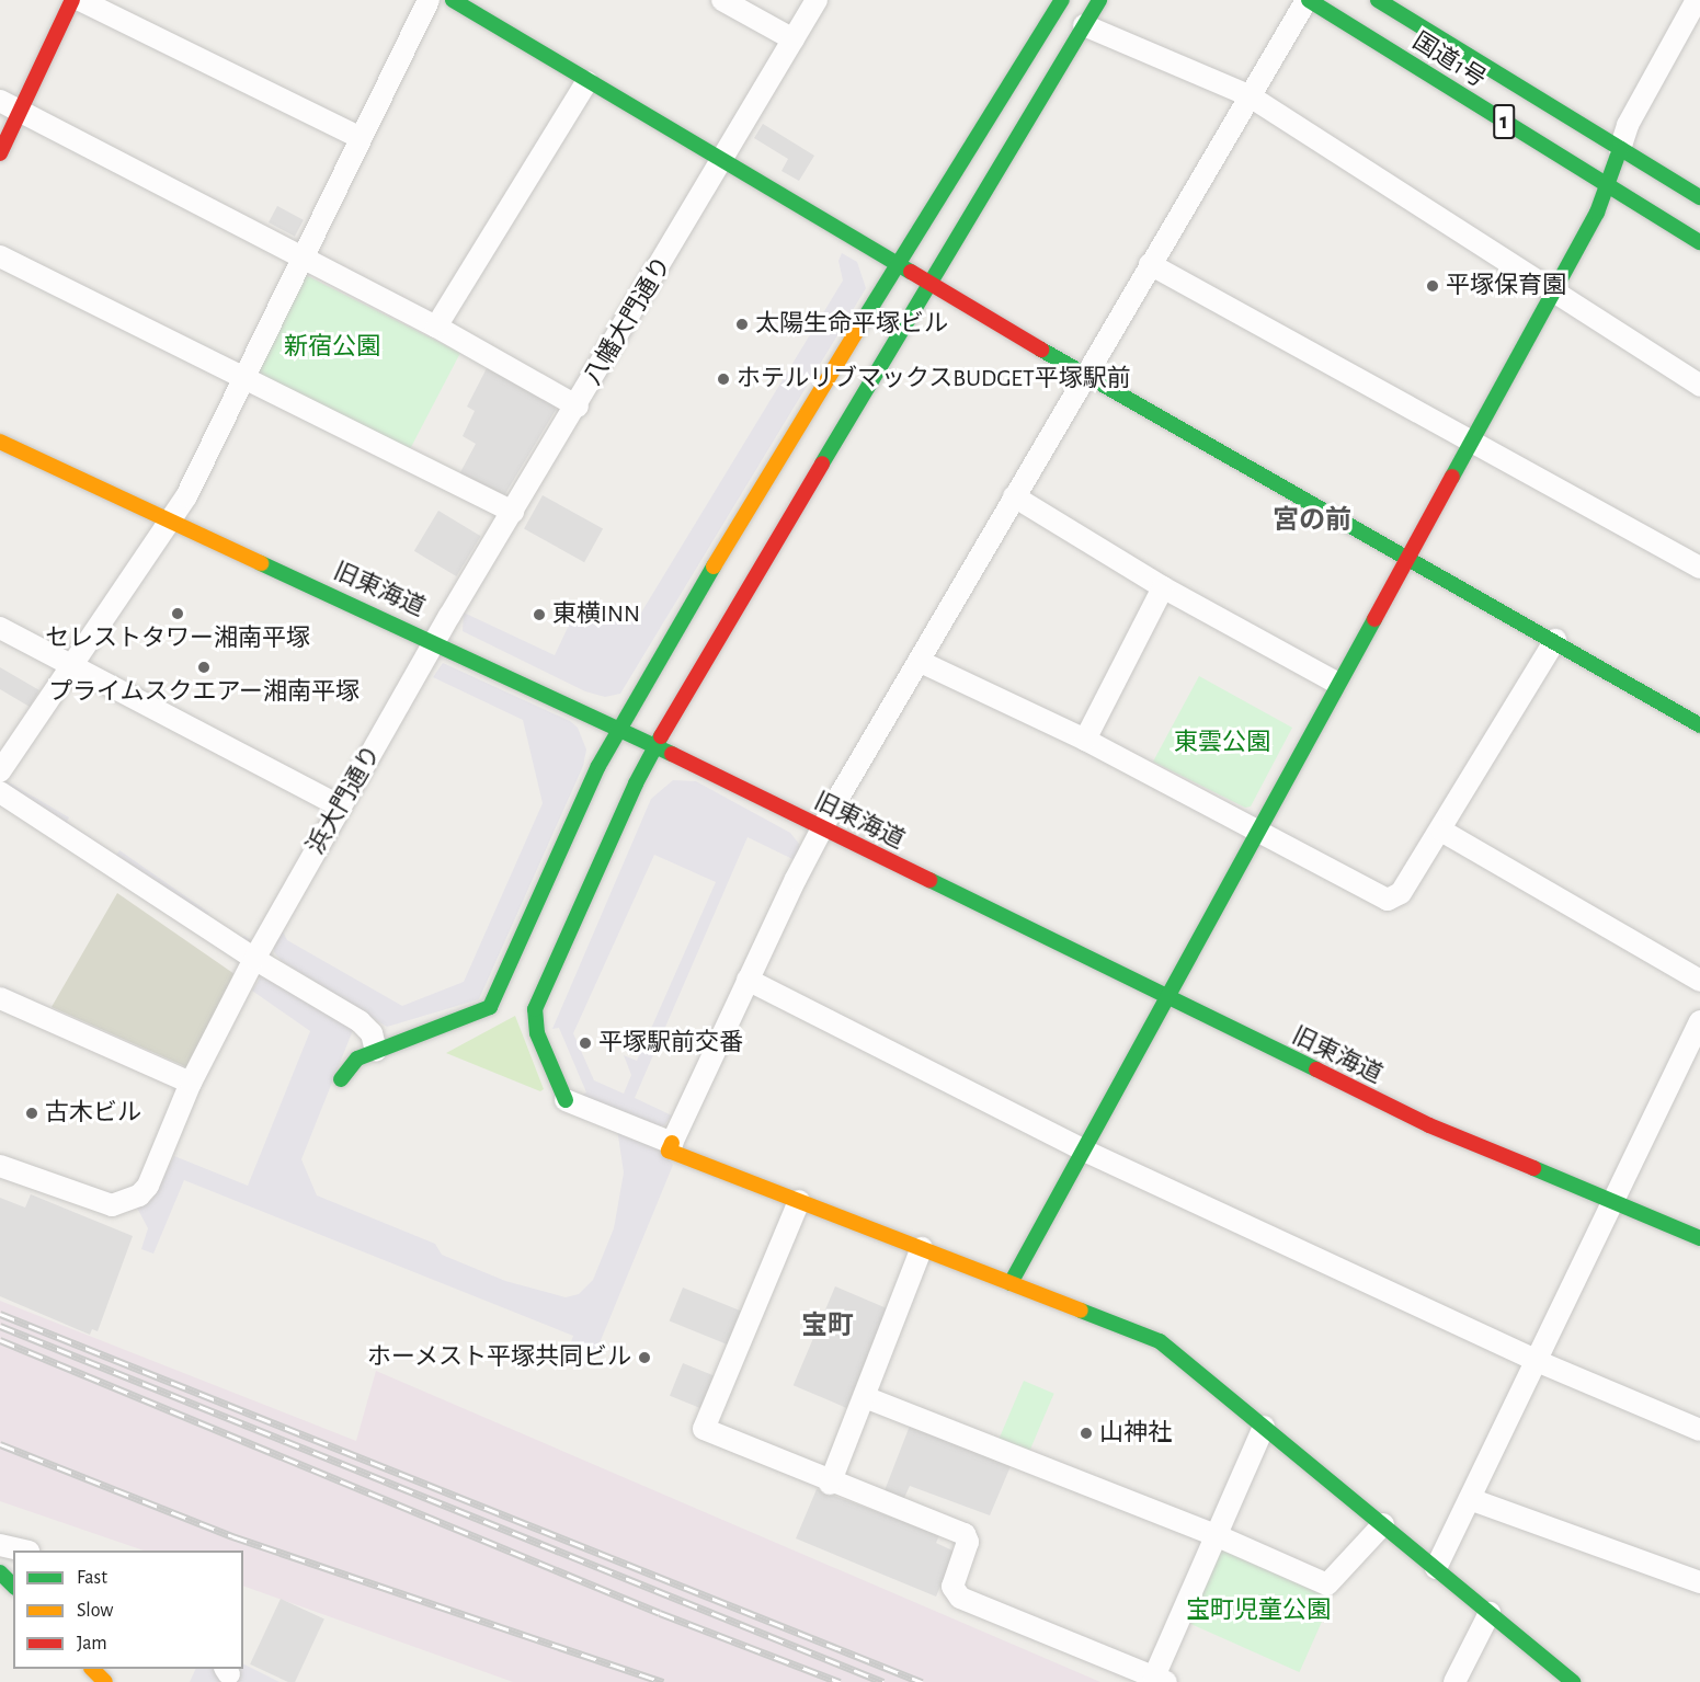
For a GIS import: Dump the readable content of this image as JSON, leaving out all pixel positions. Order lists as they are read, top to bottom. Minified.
{"streets":{"main road":["国道1号","1","旧東海道"],"street":["八幡大門通り","浜大門通り"]},"crossings":[["八幡大門通り","旧東海道"],["八幡大門通り","浜大門通り"],["旧東海道","浜大門通り"]],"districts":["宮の前","宝町"],"parks":["新宿公園","東雲公園","宝町児童公園"],"places":["平塚保育園","太陽生命平塚ビル","ホテルリブマックスBUDGET平塚駅前","セレストタワー湘南平塚","東横INN","プライムスクエアー湘南平塚","平塚駅前交番","古木ビル","ホーメスト平塚共同ビル","山神社"],"legend":["Fast","Slow","Jam"]}
